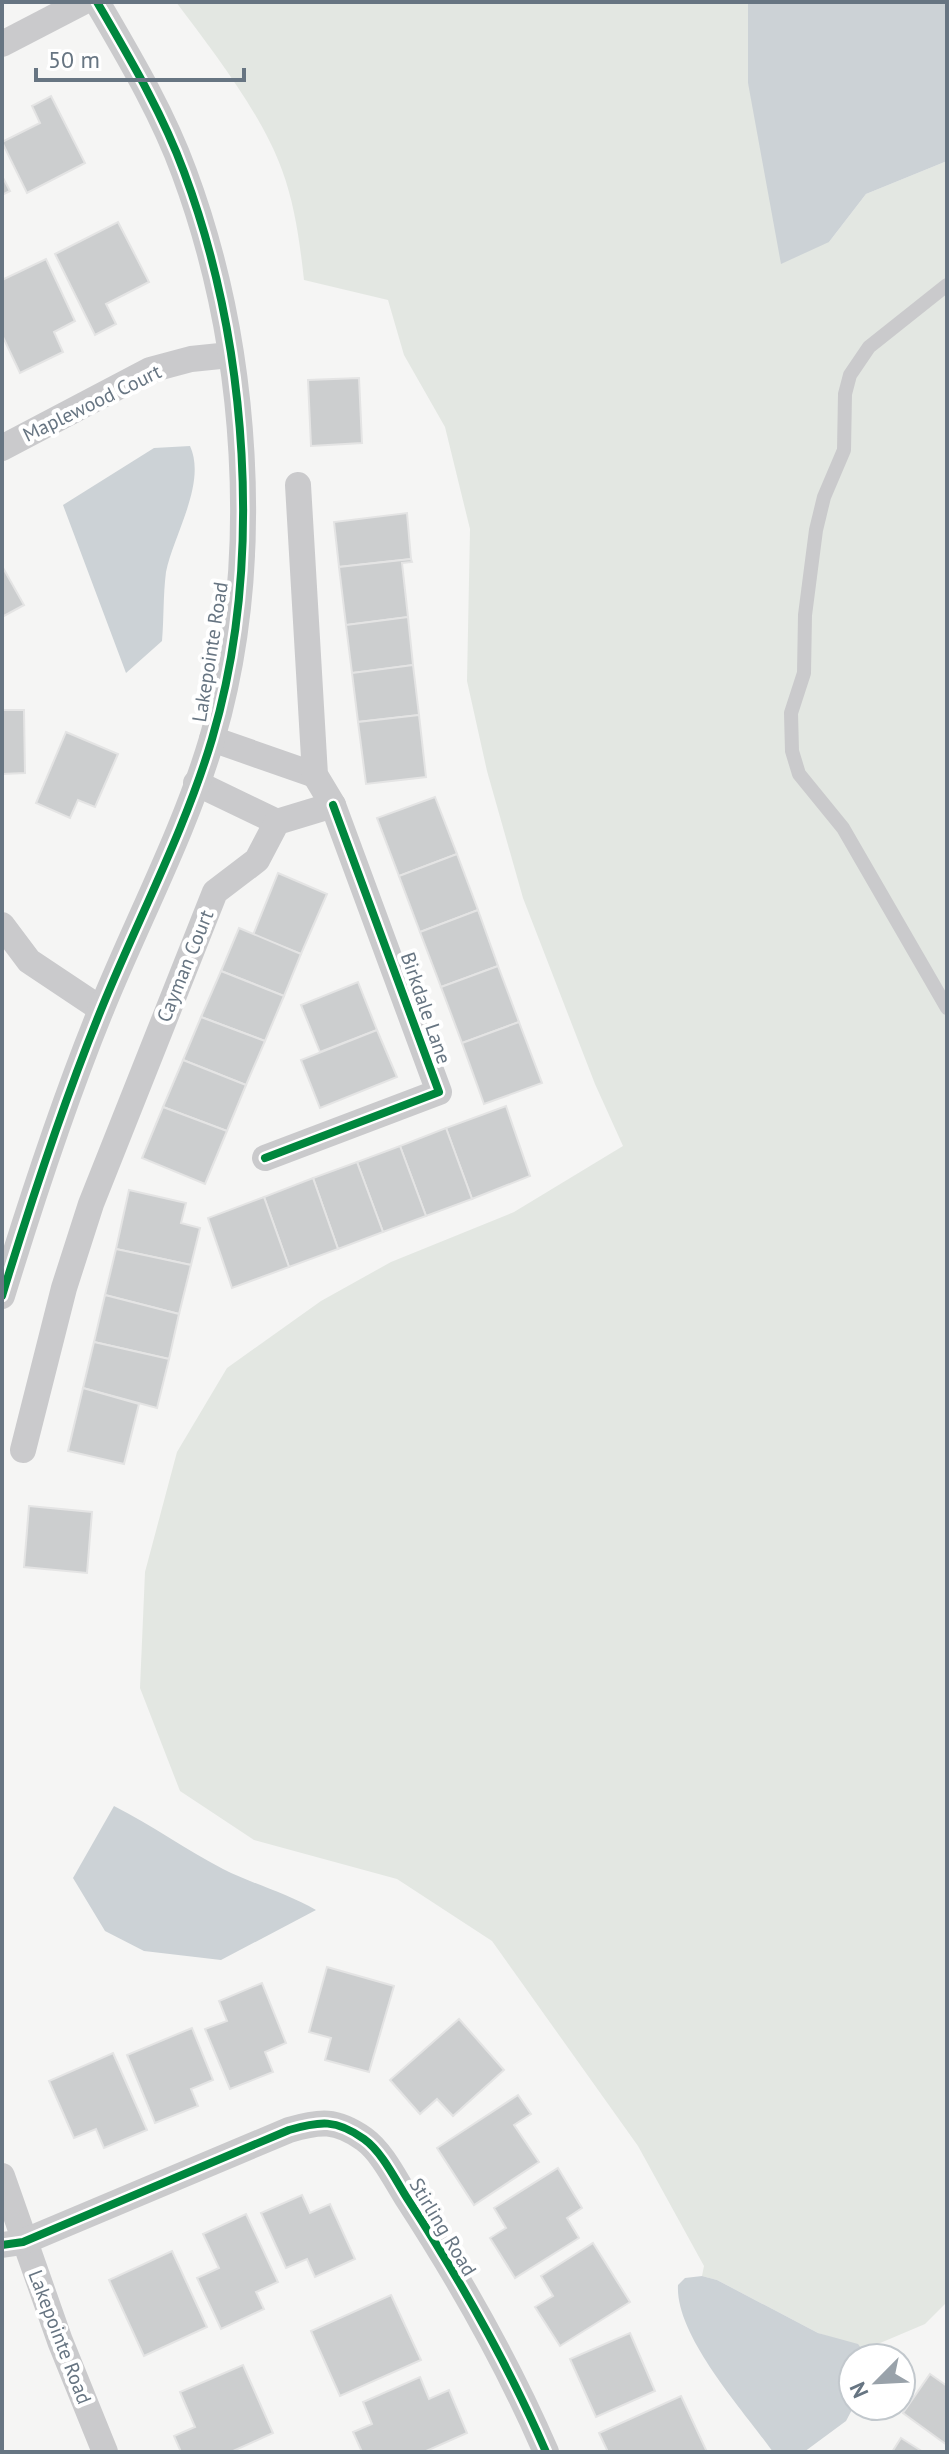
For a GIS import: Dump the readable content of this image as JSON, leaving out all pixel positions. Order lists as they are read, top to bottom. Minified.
{"streets":{"street":["Maplewood Court","Lakepointe Road","Cayman Court","Birkdale Lane","Stirling Road"]},"crossings":[["Maplewood Court","Lakepointe Road"],["Lakepointe Road","Stirling Road"]],"scale_bar":"50 m","north":"bottom left"}
